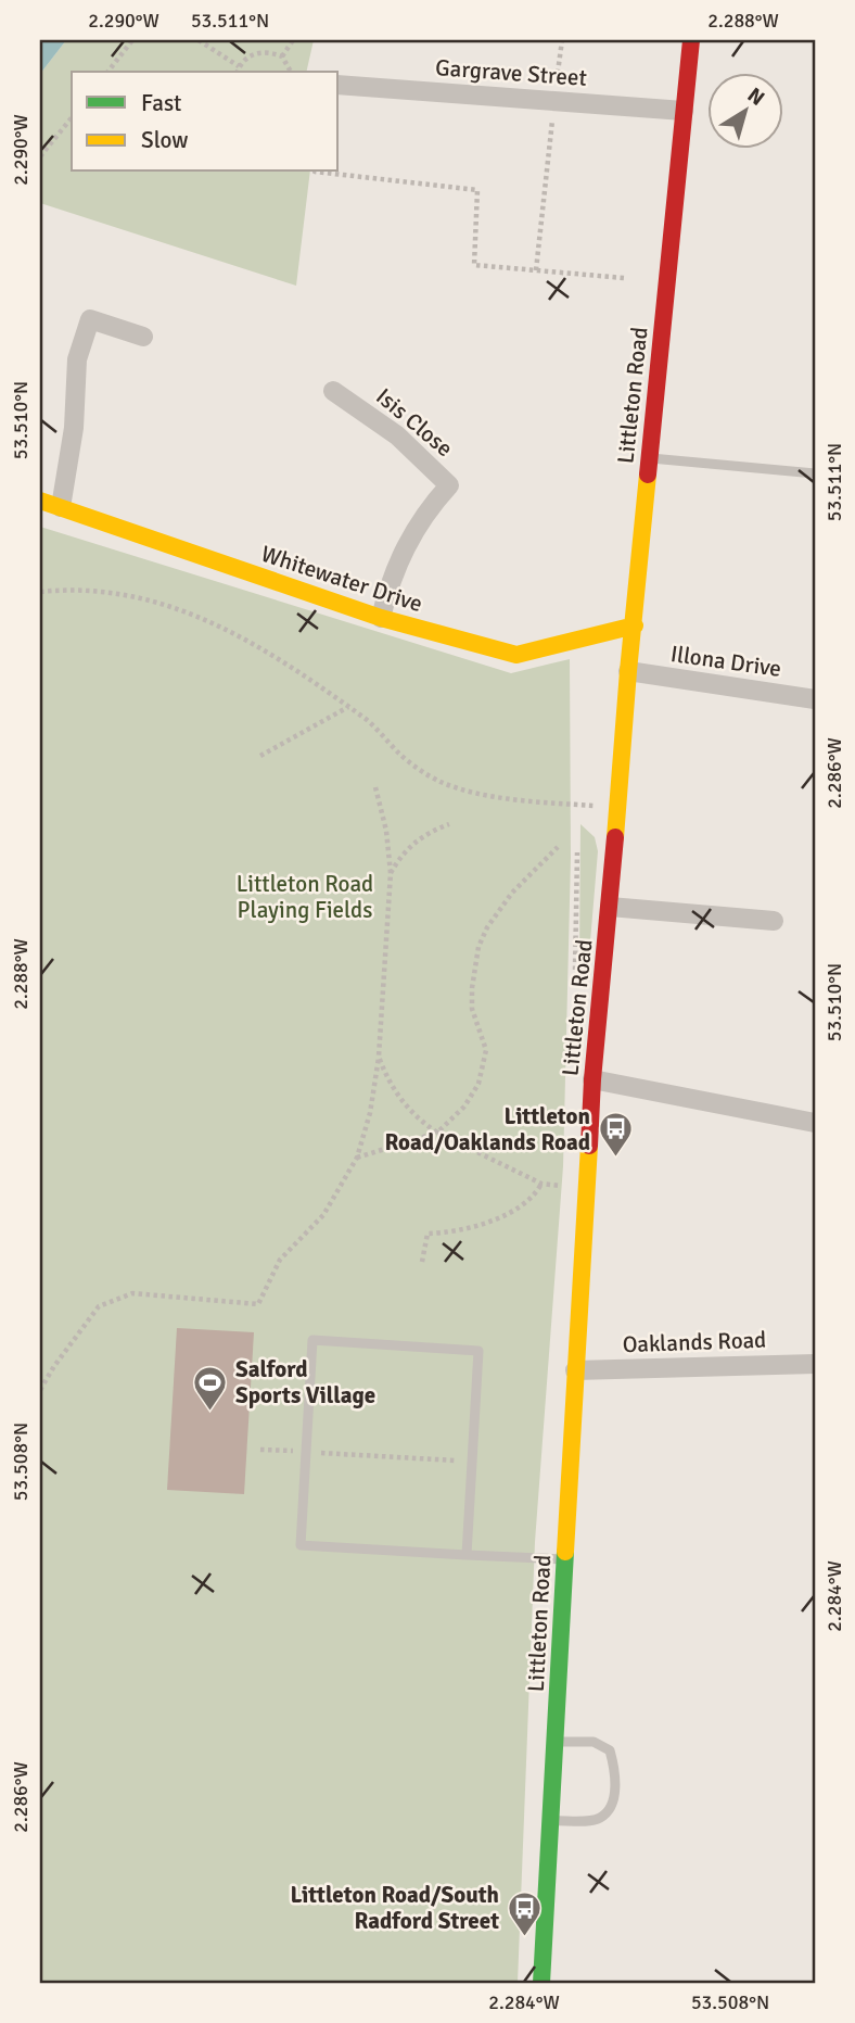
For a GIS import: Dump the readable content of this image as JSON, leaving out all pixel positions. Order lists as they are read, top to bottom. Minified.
{"streets":{"street":["Gargrave Street","Littleton Road","Isis Close","Whitewater Drive","Illona Drive","Oaklands Road"]},"crossings":[["Gargrave Street","Littleton Road"],["Littleton Road","Whitewater Drive"],["Littleton Road","Illona Drive"],["Littleton Road","Oaklands Road"],["Isis Close","Whitewater Drive"]],"parks":["Littleton Road Playing Fields"],"places":{"bus stop":["Littleton Road/Oaklands Road","Littleton Road/South Radford Street"],"sports":["Salford Sports Village"]},"legend":["Fast","Slow"],"north":"top right","coordinates":["2.290°W","53.511°N","2.288°W","53.510°N","2.286°W","53.508°N","2.284°W"]}
